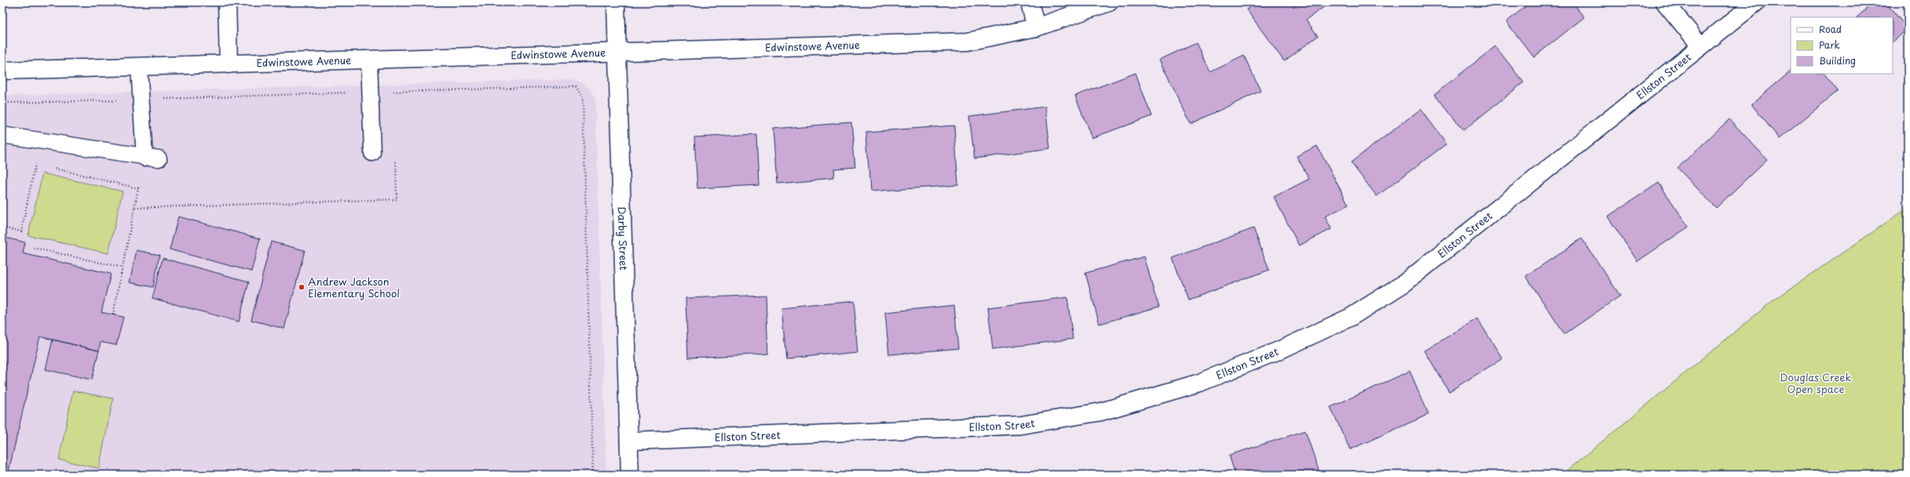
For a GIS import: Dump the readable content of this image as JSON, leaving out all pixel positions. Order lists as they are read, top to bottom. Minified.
{"streets":{"street":["Edwinstowe Avenue","Ellston Street","Darby Street"]},"crossings":[["Edwinstowe Avenue","Darby Street"],["Ellston Street","Darby Street"]],"parks":["Douglas Creek Open space"],"places":["Andrew Jackson Elementary School"],"legend":["Road","Park","Building"]}
